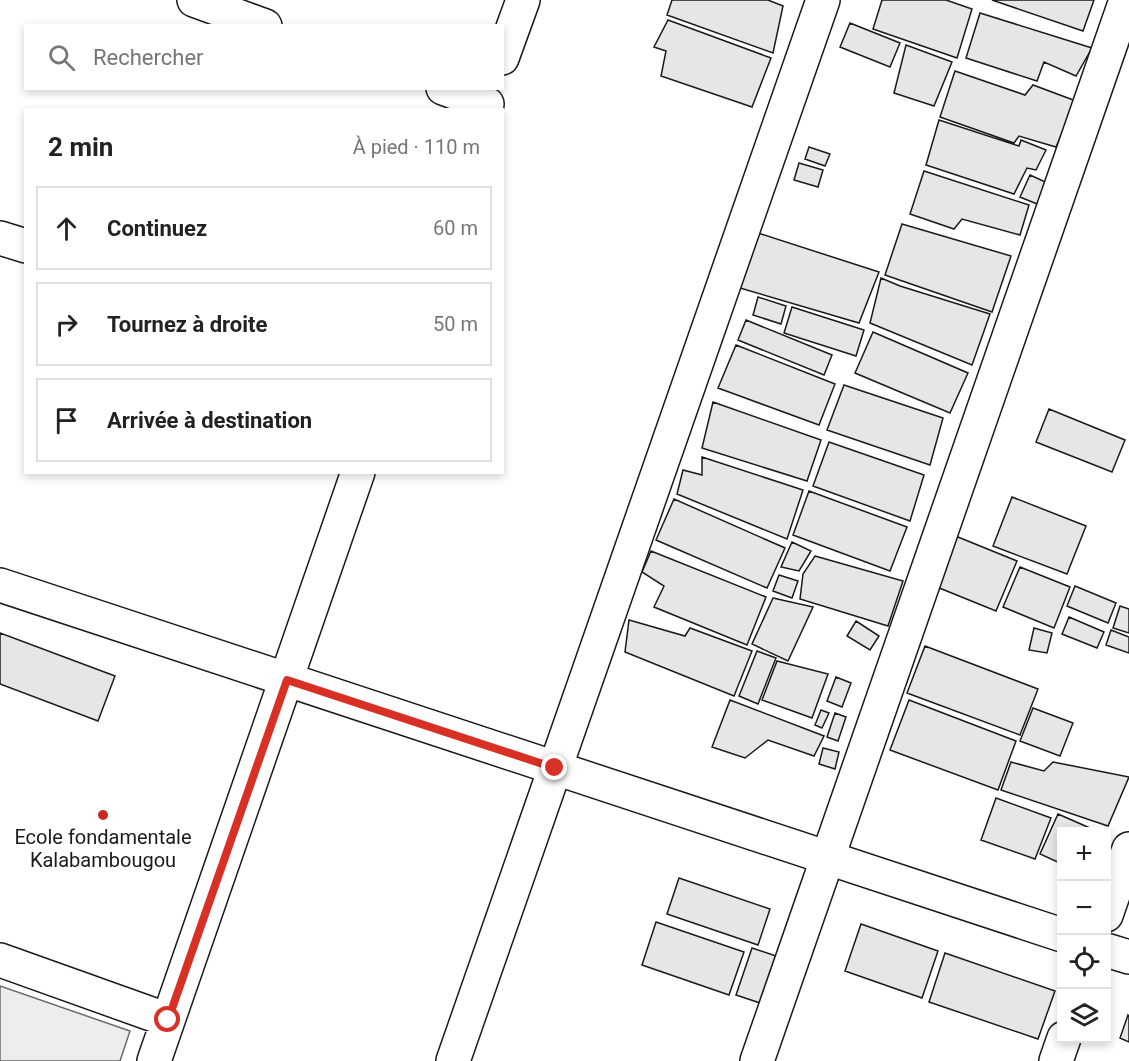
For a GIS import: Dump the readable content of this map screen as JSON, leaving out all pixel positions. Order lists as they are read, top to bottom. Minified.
{"places":["Ecole fondamentale Kalabambougou"],"page":{"search":"Rechercher","heading":["2 min","À pied · 110 m"],"list":[["Continuez","60 m"],["Tournez à droite","50 m"],"Arrivée à destination"],"map_buttons":["+","−"]}}
